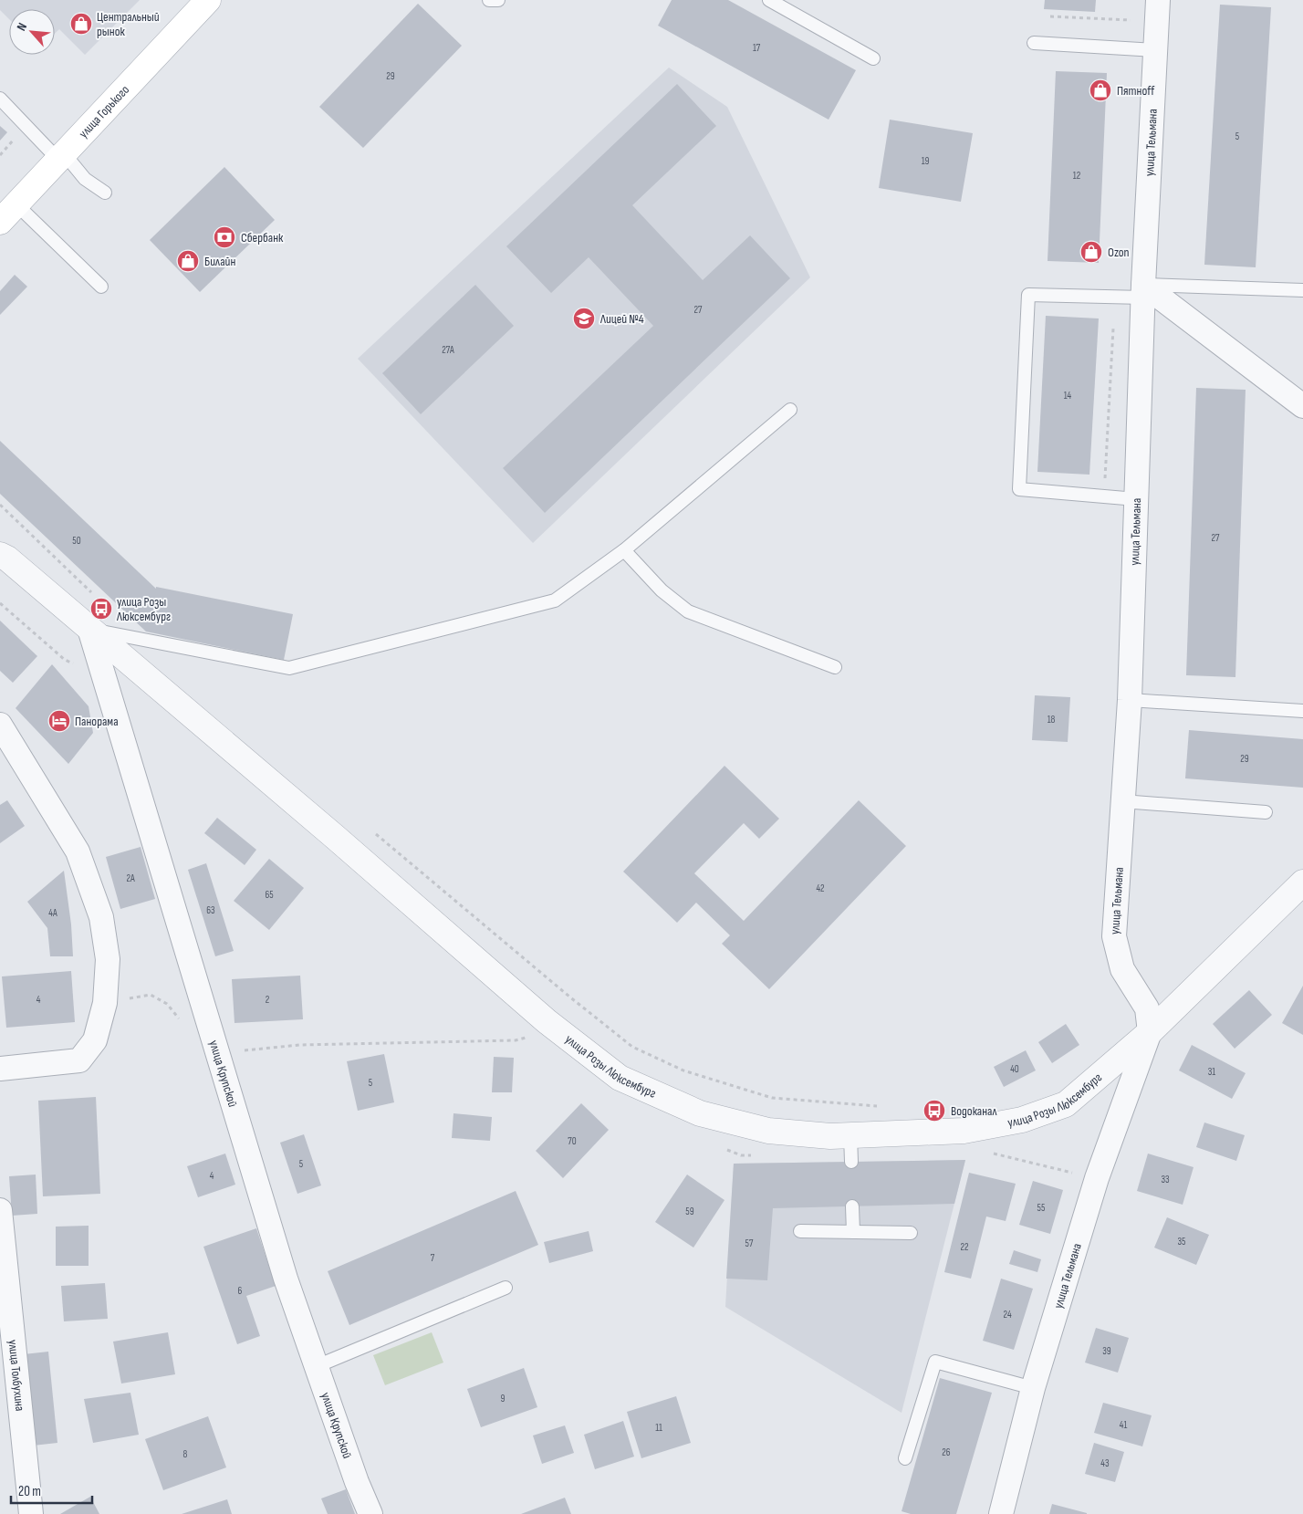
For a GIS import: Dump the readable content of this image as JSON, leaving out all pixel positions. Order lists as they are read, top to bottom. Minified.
{"streets":{"main road":["улица Горького"],"street":["улица Тельмана","улица Розы Люксембург","улица Крупской","улица Толбухина"]},"crossings":[["улица Тельмана","улица Розы Люксембург"],["улица Розы Люксембург","улица Крупской"]],"places":{"shop":["Центральный рынок","Пятнoff","Ozon","Билайн"],"bank":["Сбербанк"],"school or university":["Лицей №4"],"bus stop":["улица Розы Люксембург","Водоканал"],"hotel":["Панорама"]},"house_numbers":["17","29","5","19","12","27","27А","14","27","50","18","29","2А","42","65","63","4А","4","2","40","31","5","70","5","4","33","55","59","35","57","22","7","6","24","39","9","41","11","26","8","43"],"scale_bar":"20 m","north":"top left"}
